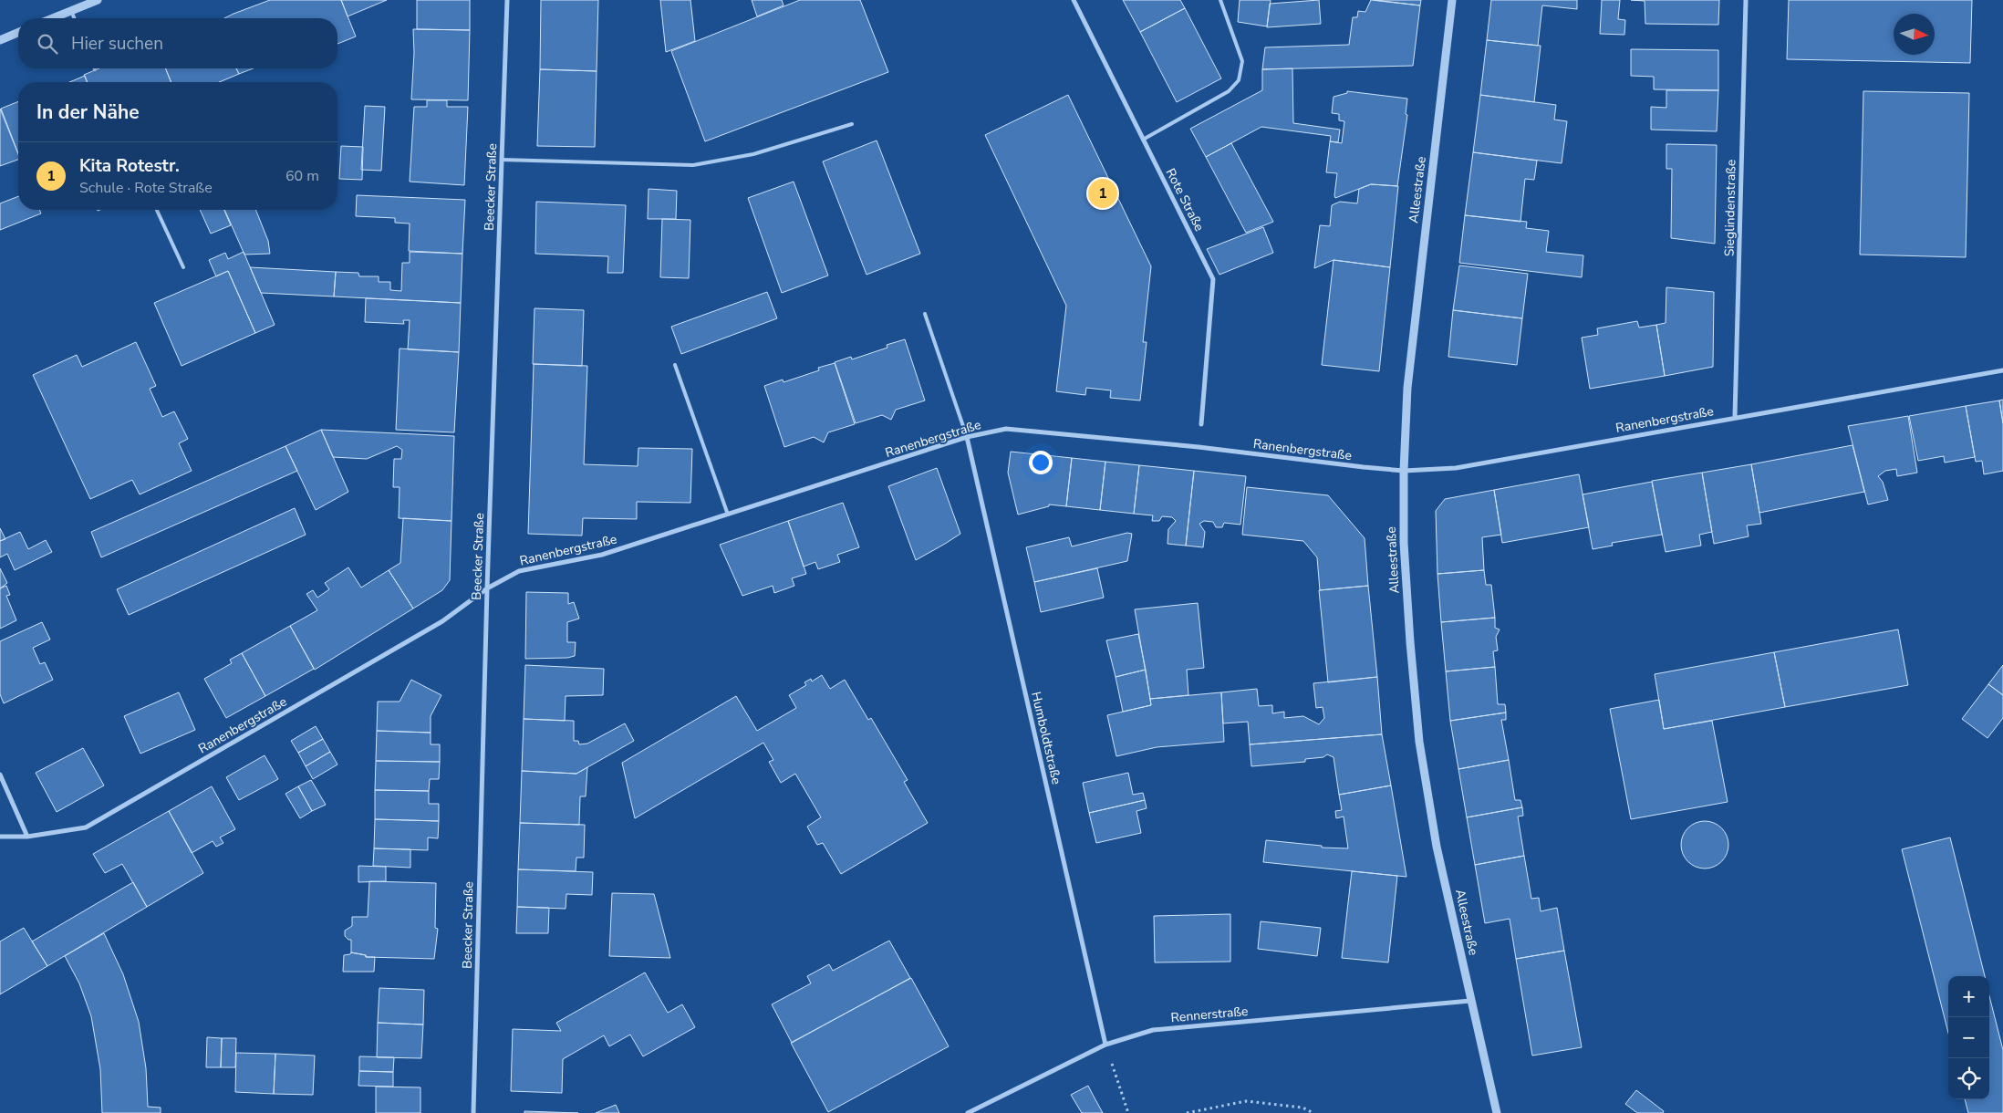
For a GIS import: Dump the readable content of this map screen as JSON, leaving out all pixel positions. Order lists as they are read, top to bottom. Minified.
{"streets":{"street":["Beecker Straße","Alleestraße","Rote Straße","Sieglindenstraße","Ranenbergstraße","Humboldtstraße","Rennerstraße"]},"crossings":[["Beecker Straße","Ranenbergstraße"],["Alleestraße","Ranenbergstraße"],["Alleestraße","Rennerstraße"],["Sieglindenstraße","Ranenbergstraße"],["Ranenbergstraße","Humboldtstraße"],["Humboldtstraße","Rennerstraße"]],"north":"right","page":{"search":"Hier suchen","heading":"In der Nähe","list":[{"mark":"1","name":"Kita Rotestr.","note":"Schule · Rote Straße","value":"60 m"}],"pins":"1","map_buttons":["+","−"]}}
